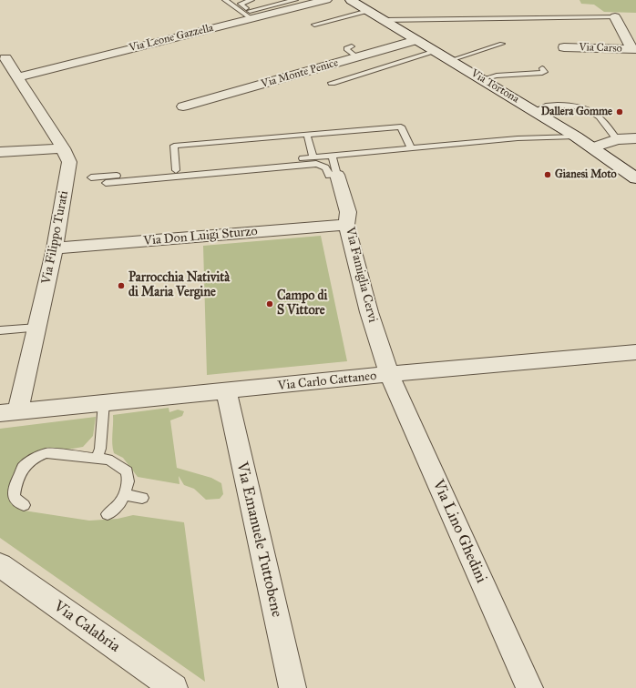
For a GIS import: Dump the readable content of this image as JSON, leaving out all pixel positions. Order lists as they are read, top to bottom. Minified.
{"streets":{"main road":["Via Tortona"],"street":["Via Leone Gazzella","Via Carso","Via Monte Penice","Via Don Luigi Sturzo","Via Filippo Turati","Via Famiglia Cervi","Via Carlo Cattaneo","Via Lino Ghedini","Via Emanuele Tuttobene","Via Calabria"]},"crossings":[["Via Leone Gazzella","Via Filippo Turati"],["Via Monte Penice","Via Tortona"],["Via Don Luigi Sturzo","Via Filippo Turati"],["Via Don Luigi Sturzo","Via Famiglia Cervi"],["Via Filippo Turati","Via Carlo Cattaneo"],["Via Famiglia Cervi","Via Carlo Cattaneo"],["Via Famiglia Cervi","Via Lino Ghedini"],["Via Carlo Cattaneo","Via Lino Ghedini"],["Via Carlo Cattaneo","Via Emanuele Tuttobene"]],"places":["Dallera Gomme","Gianesi Moto","Parrocchia Natività di Maria Vergine","Campo di S Vittore"]}
